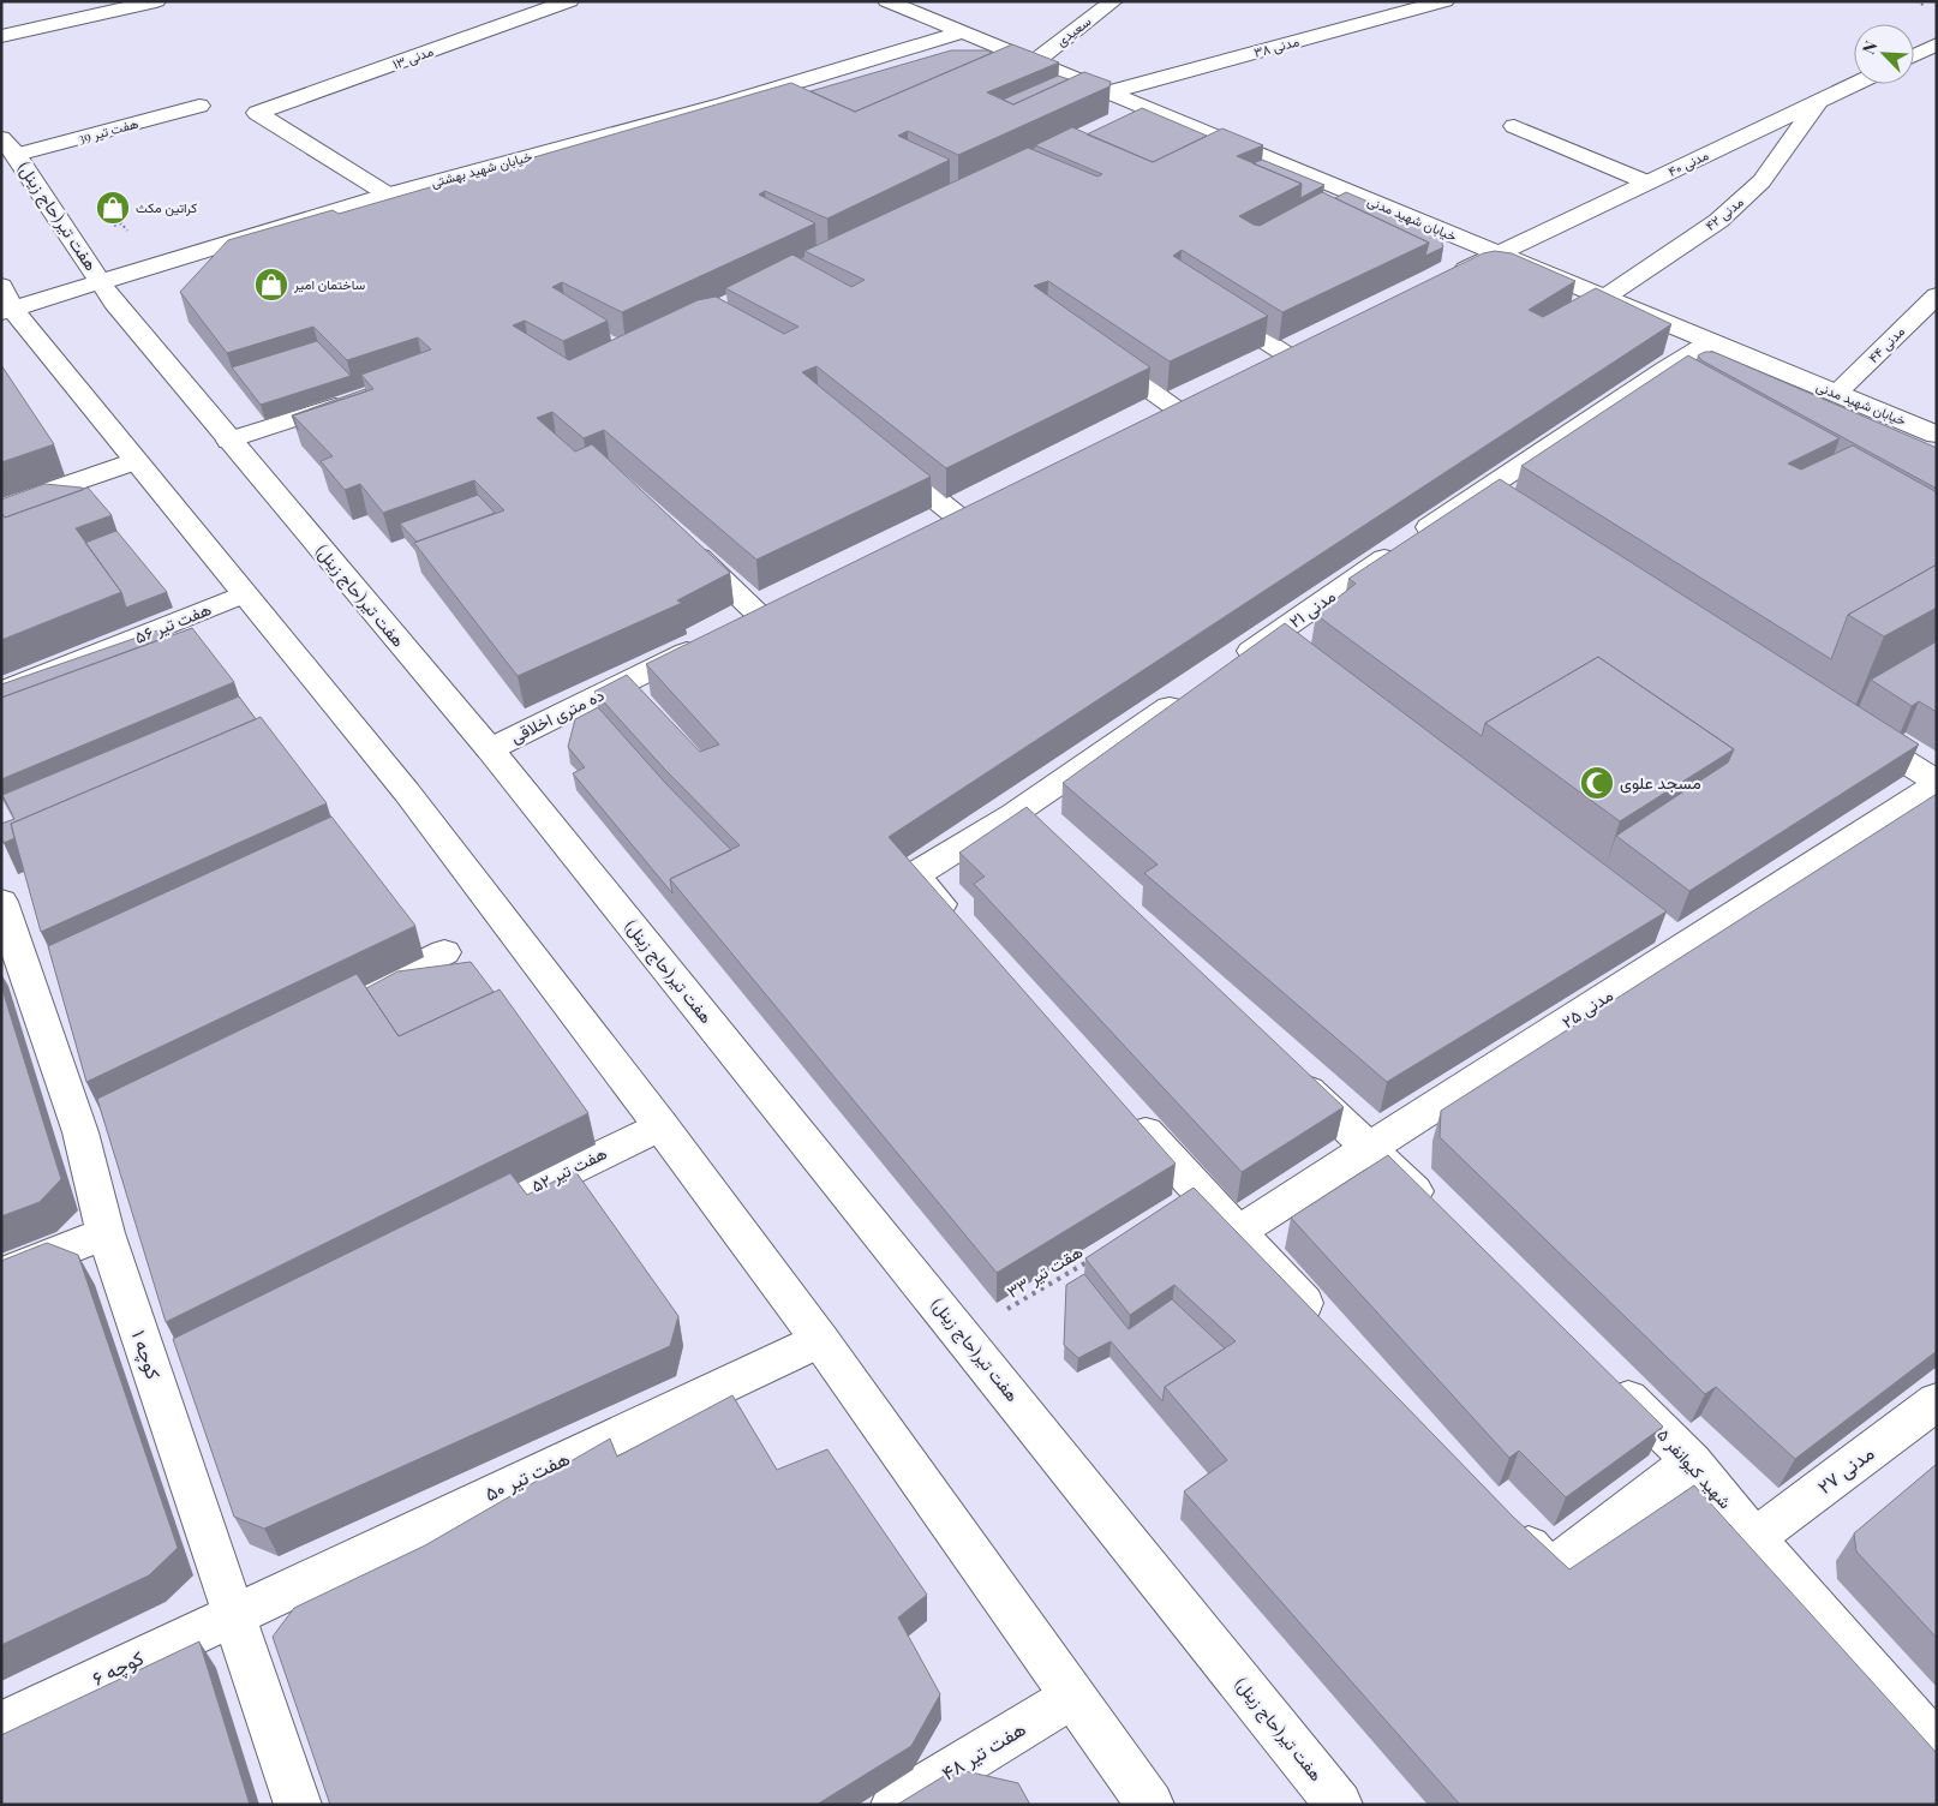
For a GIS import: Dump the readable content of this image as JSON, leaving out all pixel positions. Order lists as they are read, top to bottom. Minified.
{"streets":{"street":["سعیدی","مدنی ۳۸","مدنی ۱۳","هفت تیر 39","مدنی ۴۰","خیابان شهید بهشتی","مدنی ۴۲","هفت تیر(حاج زینل)","خیابان شهید مدنی","مدنی ۴۴","مدنی ۲۱","هفت تیر ۵۶","ده متری اخلاقی","مدنی ۲۵","هفت تیر ۵۲","کوچه ۱","شهید کیوانفر ۵","مدنی ۲۷","هفت تیر ۵۰","کوچه ۶","هفت تیر ۴۸"],"path":["هقت تیر ۳۳"]},"crossings":[["سعیدی","خیابان شهید مدنی"],["مدنی ۳۸","خیابان شهید مدنی"],["مدنی ۱۳","خیابان شهید بهشتی"],["هفت تیر 39","هفت تیر(حاج زینل)"],["مدنی ۴۰","مدنی ۴۲"],["مدنی ۴۰","خیابان شهید مدنی"],["خیابان شهید بهشتی","هفت تیر(حاج زینل)"],["خیابان شهید بهشتی","خیابان شهید مدنی"],["مدنی ۴۲","خیابان شهید مدنی"],["هفت تیر(حاج زینل)","ده متری اخلاقی"],["هفت تیر(حاج زینل)","هقت تیر ۳۳"],["خیابان شهید مدنی","مدنی ۴۴"],["خیابان شهید مدنی","مدنی ۲۱"],["کوچه ۱","هفت تیر ۵۰"],["کوچه ۱","کوچه ۶"],["شهید کیوانفر ۵","مدنی ۲۷"],["هفت تیر ۵۰","کوچه ۶"]],"places":{"shop":["کراتین مکث","ساختمان امیر"],"mosque":["مسجد علوی"]},"north":"top left"}
